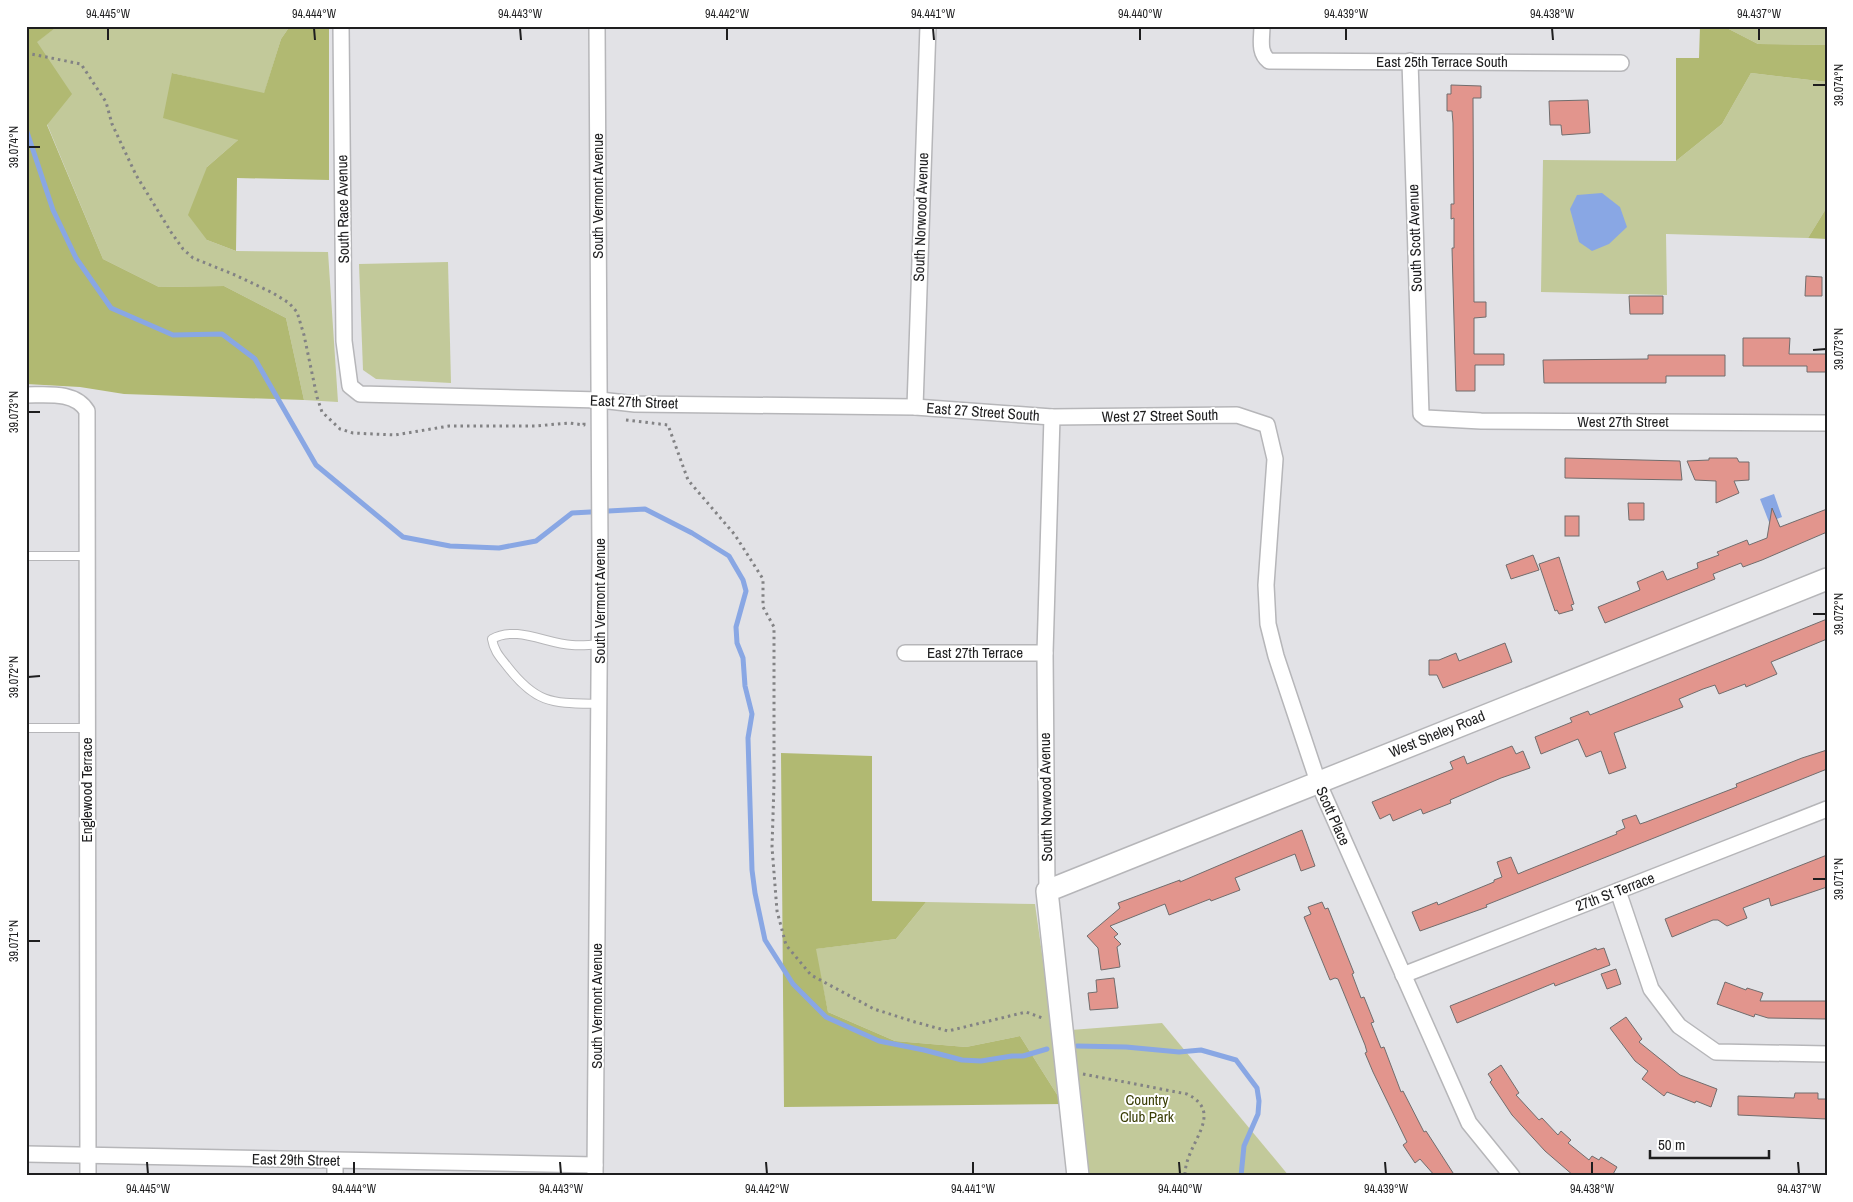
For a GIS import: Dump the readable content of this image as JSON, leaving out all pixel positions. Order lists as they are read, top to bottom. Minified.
{"streets":{"street":["East 25th Terrace South","South Vermont Avenue","South Race Avenue","South Norwood Avenue","South Scott Avenue","East 27th Street","East 27 Street South","West 27 Street South","West 27th Street","East 27th Terrace","West Sheley Road","Englewood Terrace","Scott Place","27th St Terrace","East 29th Street"]},"crossings":[["East 25th Terrace South","South Scott Avenue"],["South Vermont Avenue","East 27th Street"],["South Vermont Avenue","East 29th Street"],["South Race Avenue","East 27th Street"],["South Norwood Avenue","East 27th Street"],["South Norwood Avenue","East 27 Street South"],["South Norwood Avenue","West 27 Street South"],["South Norwood Avenue","East 27th Terrace"],["South Norwood Avenue","West Sheley Road"],["South Scott Avenue","West 27th Street"],["East 27th Street","East 27 Street South"],["East 27 Street South","West 27 Street South"],["West 27 Street South","Scott Place"],["West Sheley Road","Scott Place"],["Englewood Terrace","East 29th Street"],["Scott Place","27th St Terrace"]],"parks":["Country Club Park"],"scale_bar":"50 m","coordinates":["94.445°W","94.444°W","94.443°W","94.442°W","94.441°W","94.440°W","94.439°W","94.438°W","94.437°W","39.074°N","39.073°N","39.072°N","39.071°N"]}
